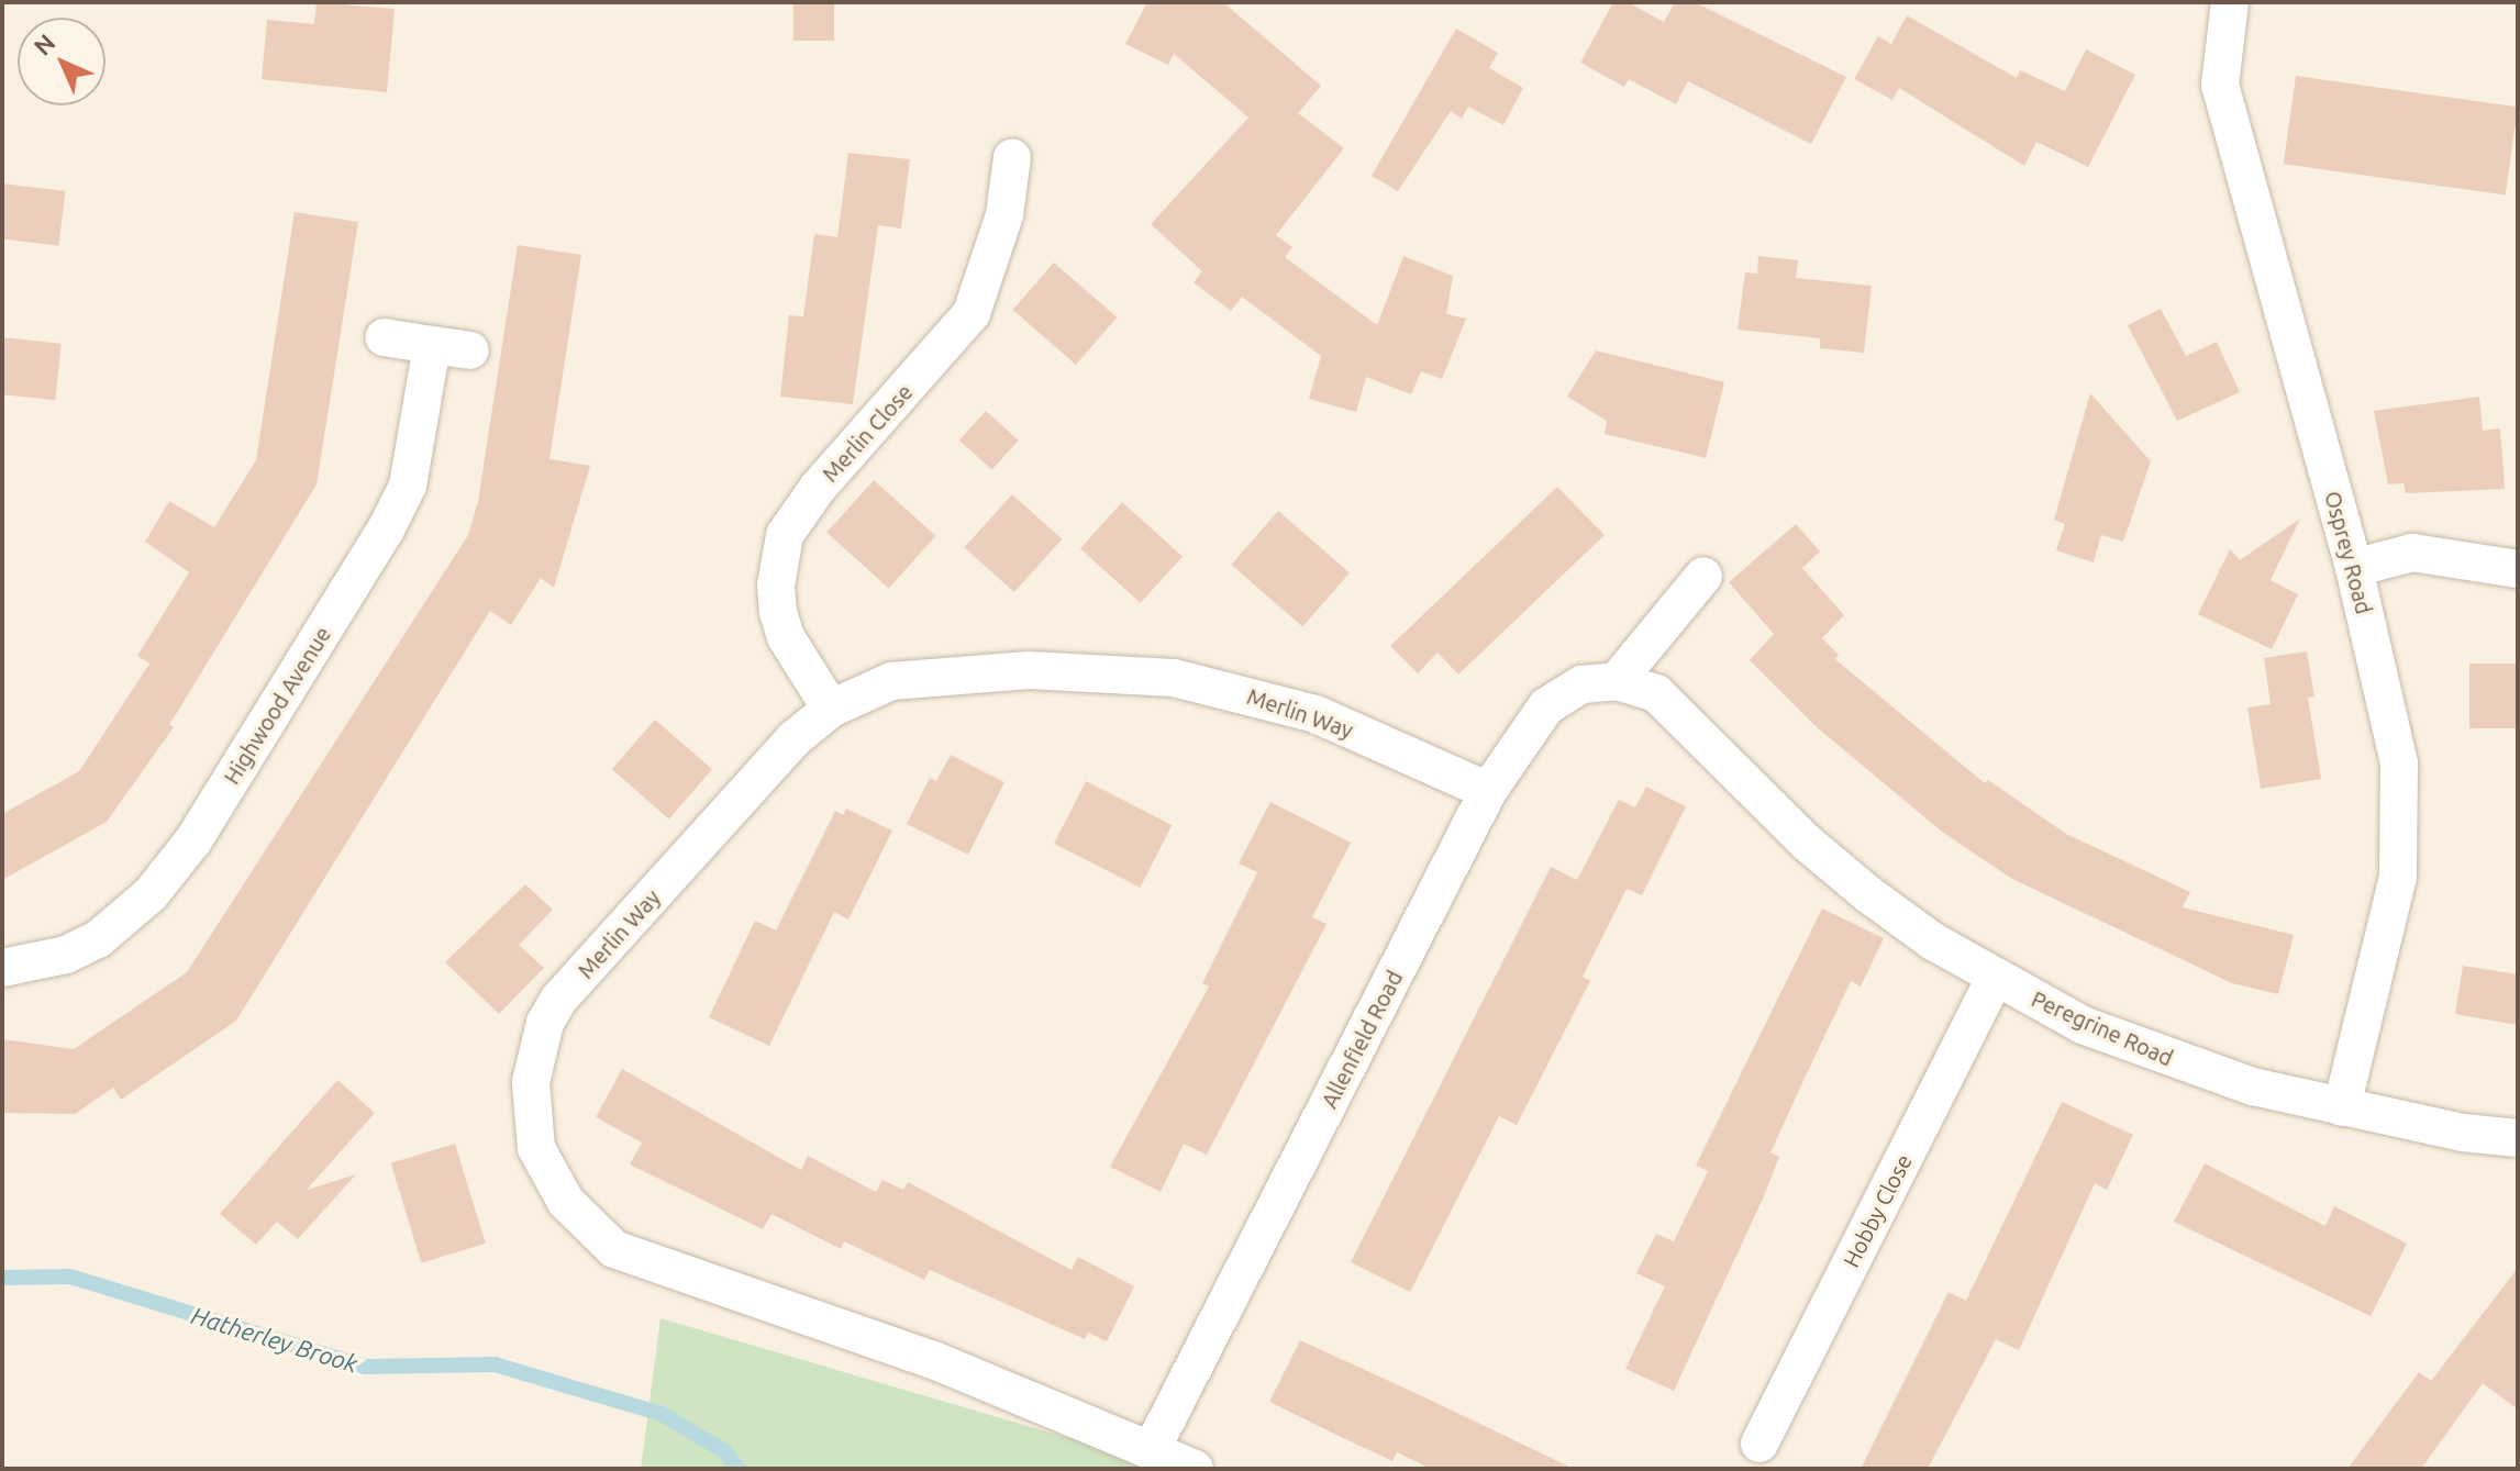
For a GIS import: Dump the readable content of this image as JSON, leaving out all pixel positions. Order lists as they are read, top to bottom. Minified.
{"streets":{"street":["Merlin Close","Osprey Road","Highwood Avenue","Merlin Way","Peregrine Road","Allenfield Road","Hobby Close"]},"crossings":[["Merlin Close","Merlin Way"],["Osprey Road","Peregrine Road"],["Merlin Way","Allenfield Road"],["Peregrine Road","Allenfield Road"],["Peregrine Road","Hobby Close"]],"water":["Hatherley Brook"],"north":"top left"}
